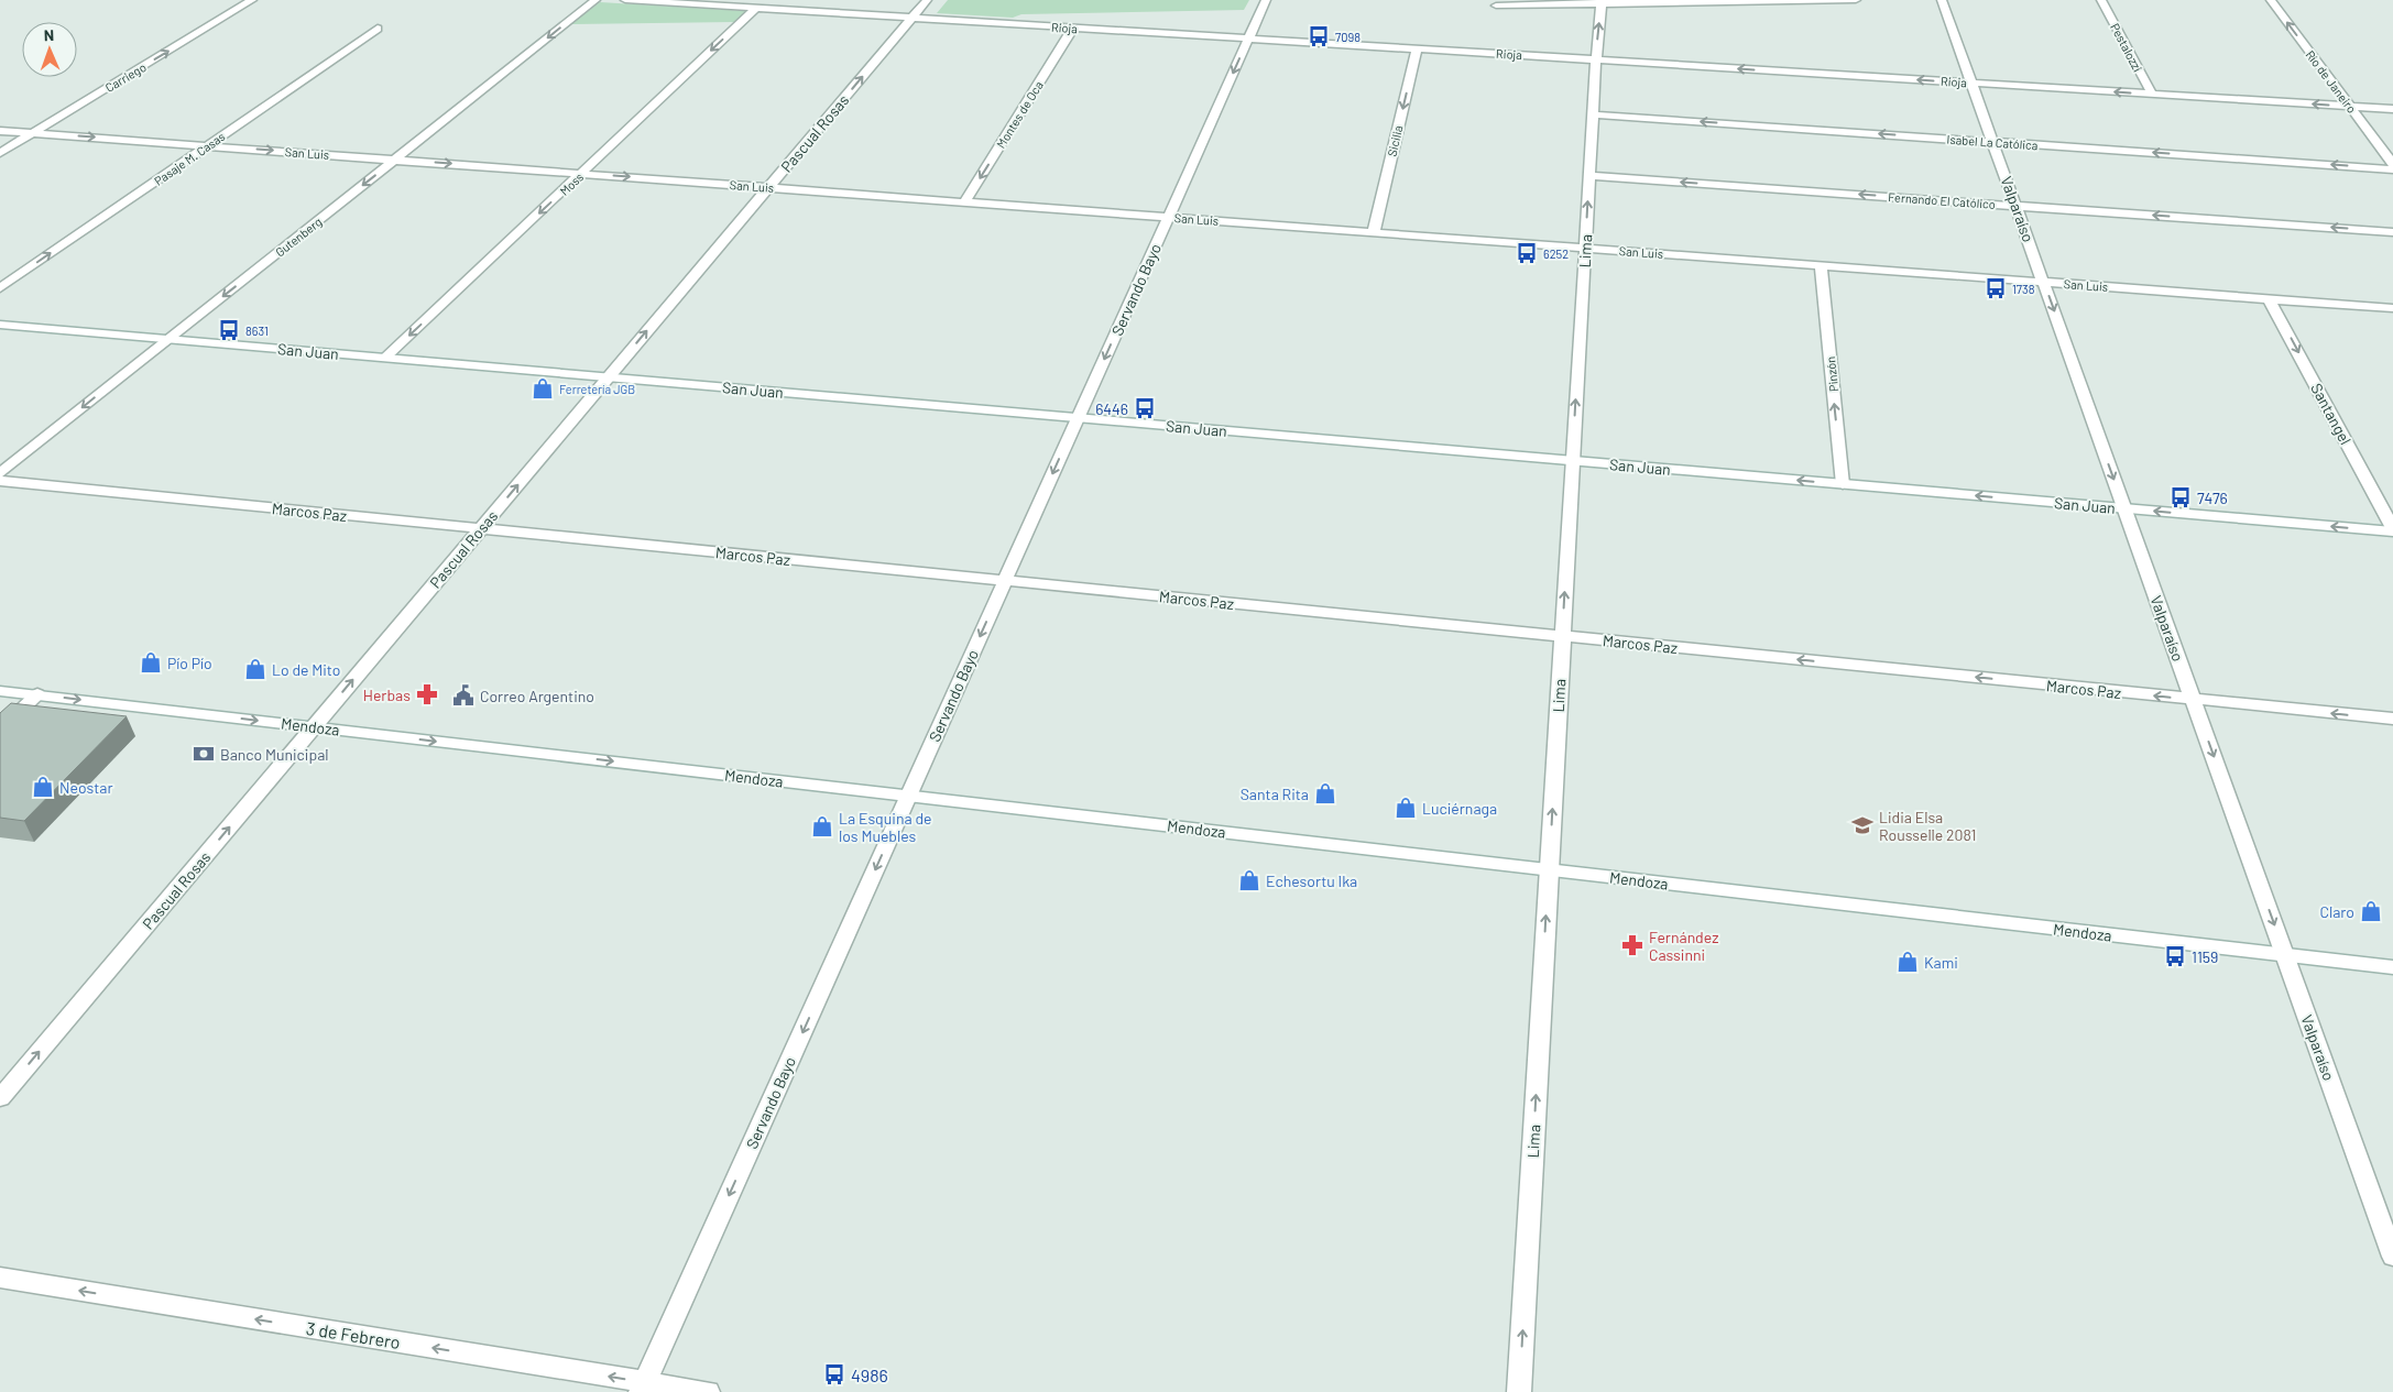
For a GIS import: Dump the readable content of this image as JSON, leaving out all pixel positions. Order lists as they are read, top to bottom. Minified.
{"streets":{"street":["Rioja","Pestalozzi","Carriego","Río de Janeiro","Montes de Oca","Pascual Rosas","Sicilia","Isabel La Católica","San Luis","Pasaje M. Casas","Moss","Fernando El Católico","Valparaíso","Gutenberg","Lima","Servando Bayo","San Juan","Pinzón","Santangel","Marcos Paz","Mendoza","3 de Febrero"]},"crossings":[["Rioja","Pestalozzi"],["Rioja","Río de Janeiro"],["Rioja","Montes de Oca"],["Rioja","Pascual Rosas"],["Rioja","Sicilia"],["Rioja","Moss"],["Rioja","Valparaíso"],["Rioja","Lima"],["Rioja","Servando Bayo"],["Carriego","San Luis"],["Montes de Oca","San Luis"],["Pascual Rosas","San Luis"],["Pascual Rosas","San Juan"],["Pascual Rosas","Marcos Paz"],["Pascual Rosas","Mendoza"],["Sicilia","San Luis"],["Isabel La Católica","Valparaíso"],["Isabel La Católica","Lima"],["San Luis","Pasaje M. Casas"],["San Luis","Moss"],["San Luis","Valparaíso"],["San Luis","Gutenberg"],["San Luis","Lima"],["San Luis","Servando Bayo"],["San Luis","Pinzón"],["San Luis","Santangel"],["Moss","San Juan"],["Fernando El Católico","Valparaíso"],["Fernando El Católico","Lima"],["Valparaíso","San Juan"],["Valparaíso","Marcos Paz"],["Valparaíso","Mendoza"],["Gutenberg","San Juan"],["Lima","San Juan"],["Lima","Marcos Paz"],["Lima","Mendoza"],["Servando Bayo","San Juan"],["Servando Bayo","Marcos Paz"],["Servando Bayo","Mendoza"],["Servando Bayo","3 de Febrero"],["San Juan","Pinzón"],["San Juan","Santangel"]],"one_way":["Carriego","Río de Janeiro","Montes de Oca","Pascual Rosas","Sicilia","Pasaje M. Casas","Moss","Fernando El Católico","Valparaíso","Gutenberg","Lima","Servando Bayo","Pinzón","Santangel","Mendoza","3 de Febrero"],"places":{"bus stop":["7098","6252","1738","8631","6446","7476","1159","4986"],"shop":["Ferretería JGB","Pío Pío","Lo de Mito","Neostar","Santa Rita","Luciérnaga","La Esquina de los Muebles","Echesortu Ika","Claro","Kami"],"pharmacy":["Herbas","Fernández Cassinni"],"public building":["Correo Argentino"],"bank":["Banco Municipal"],"school or university":["Lidia Elsa Rousselle 2081"]},"north":"top"}
